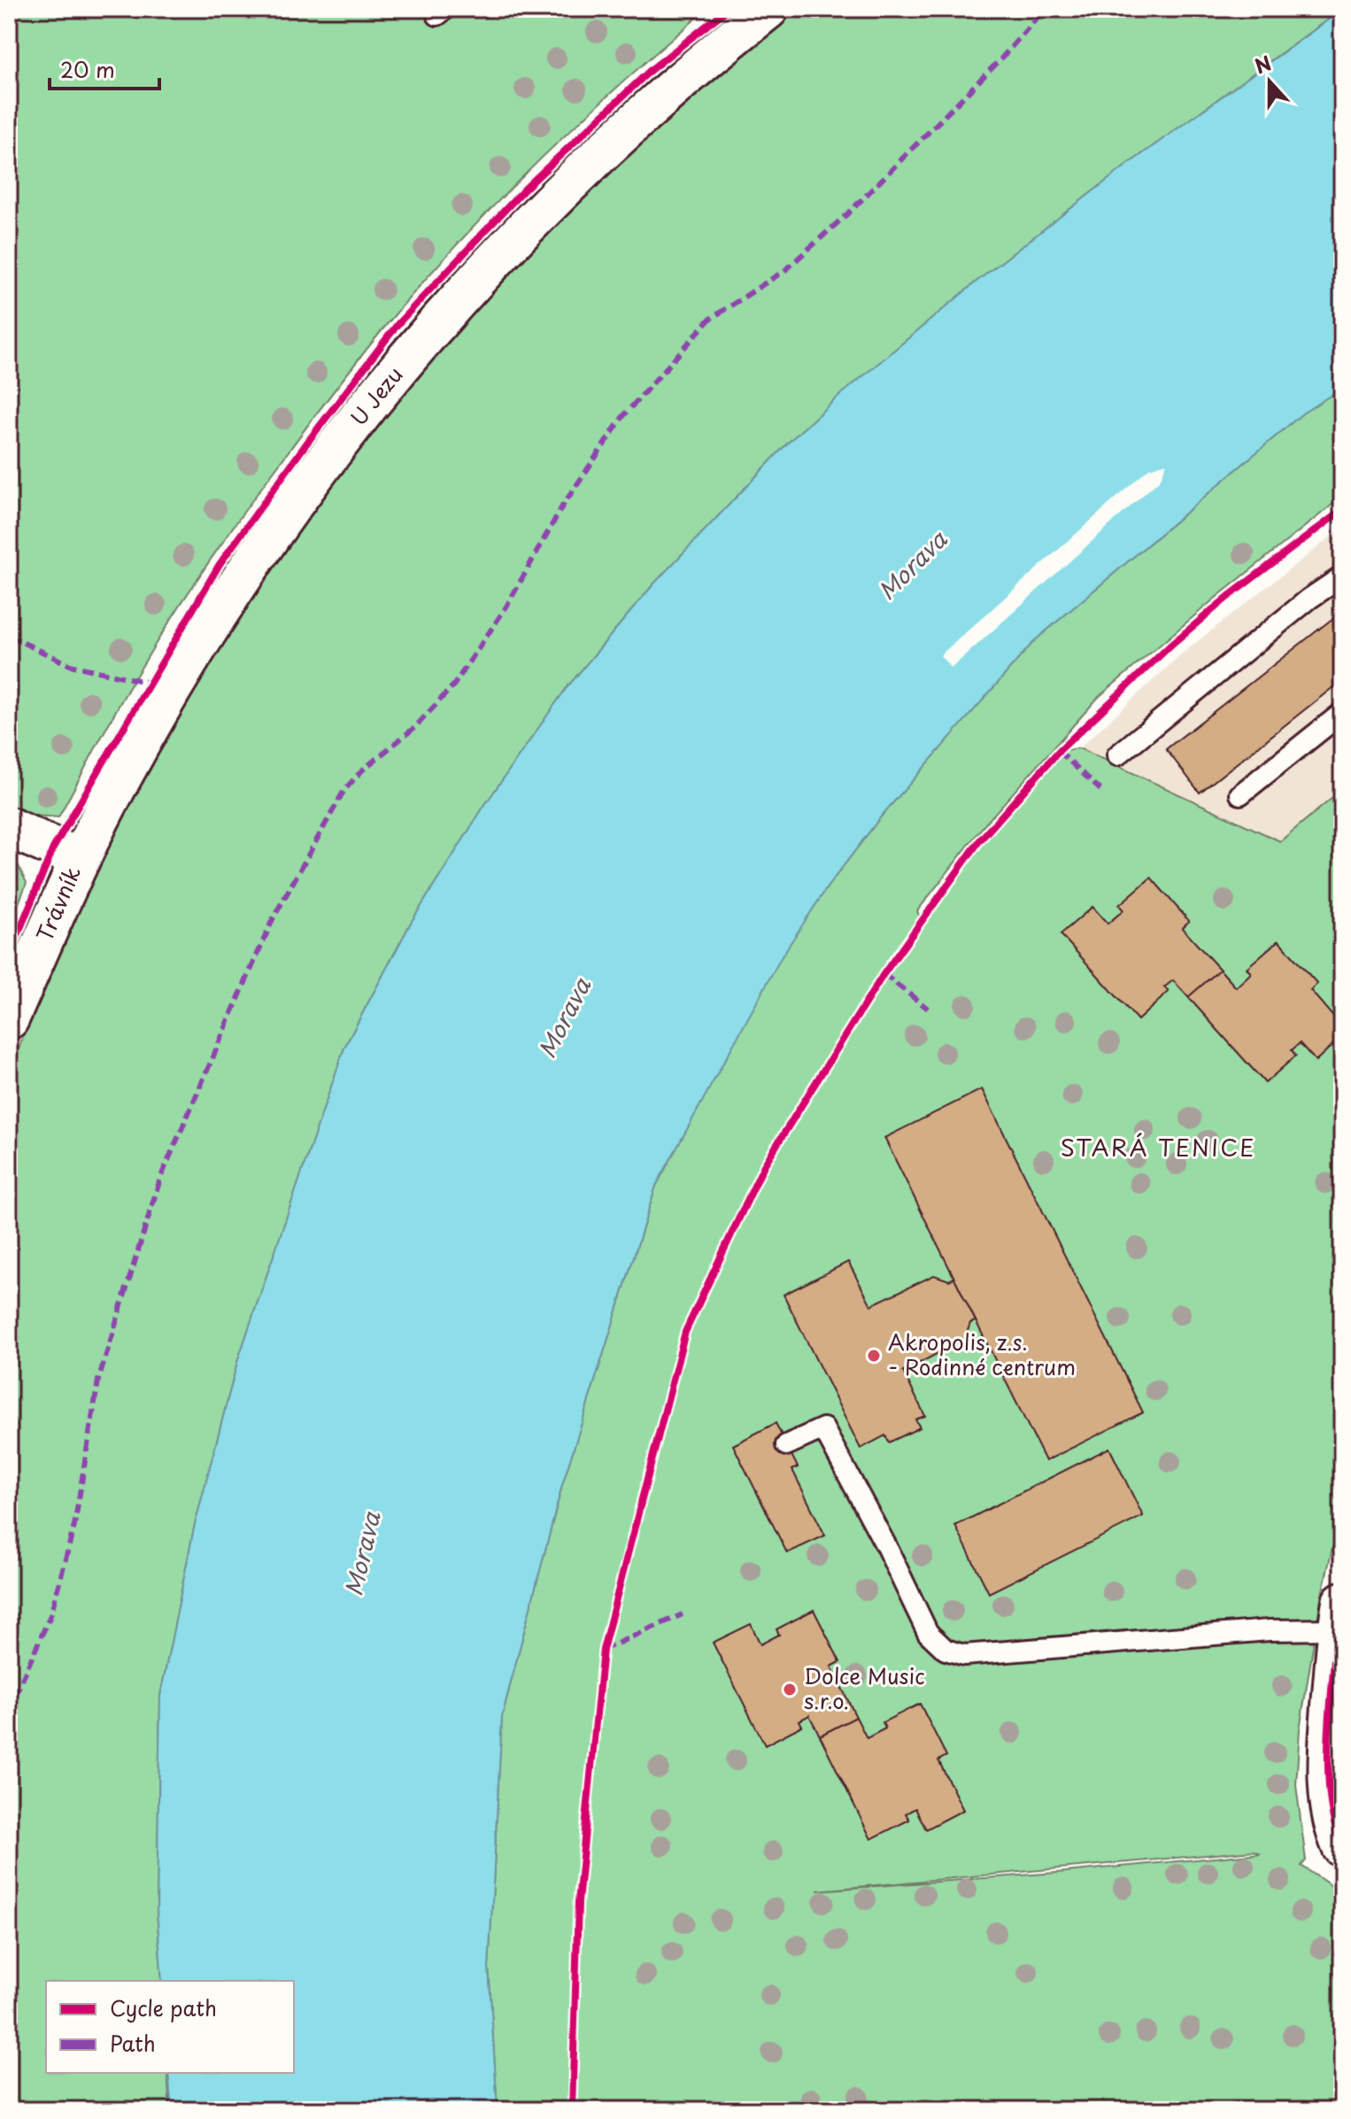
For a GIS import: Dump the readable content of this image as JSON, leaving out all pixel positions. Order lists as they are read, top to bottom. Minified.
{"streets":{"street":["U Jezu","Trávník"]},"crossings":[["U Jezu","Trávník"]],"districts":["STARÁ TENICE"],"water":["Morava"],"places":["Akropolis, z.s. - Rodinné centrum","Dolce Music s.r.o."],"legend":["Cycle path","Path"],"scale_bar":"20 m","north":"top"}
